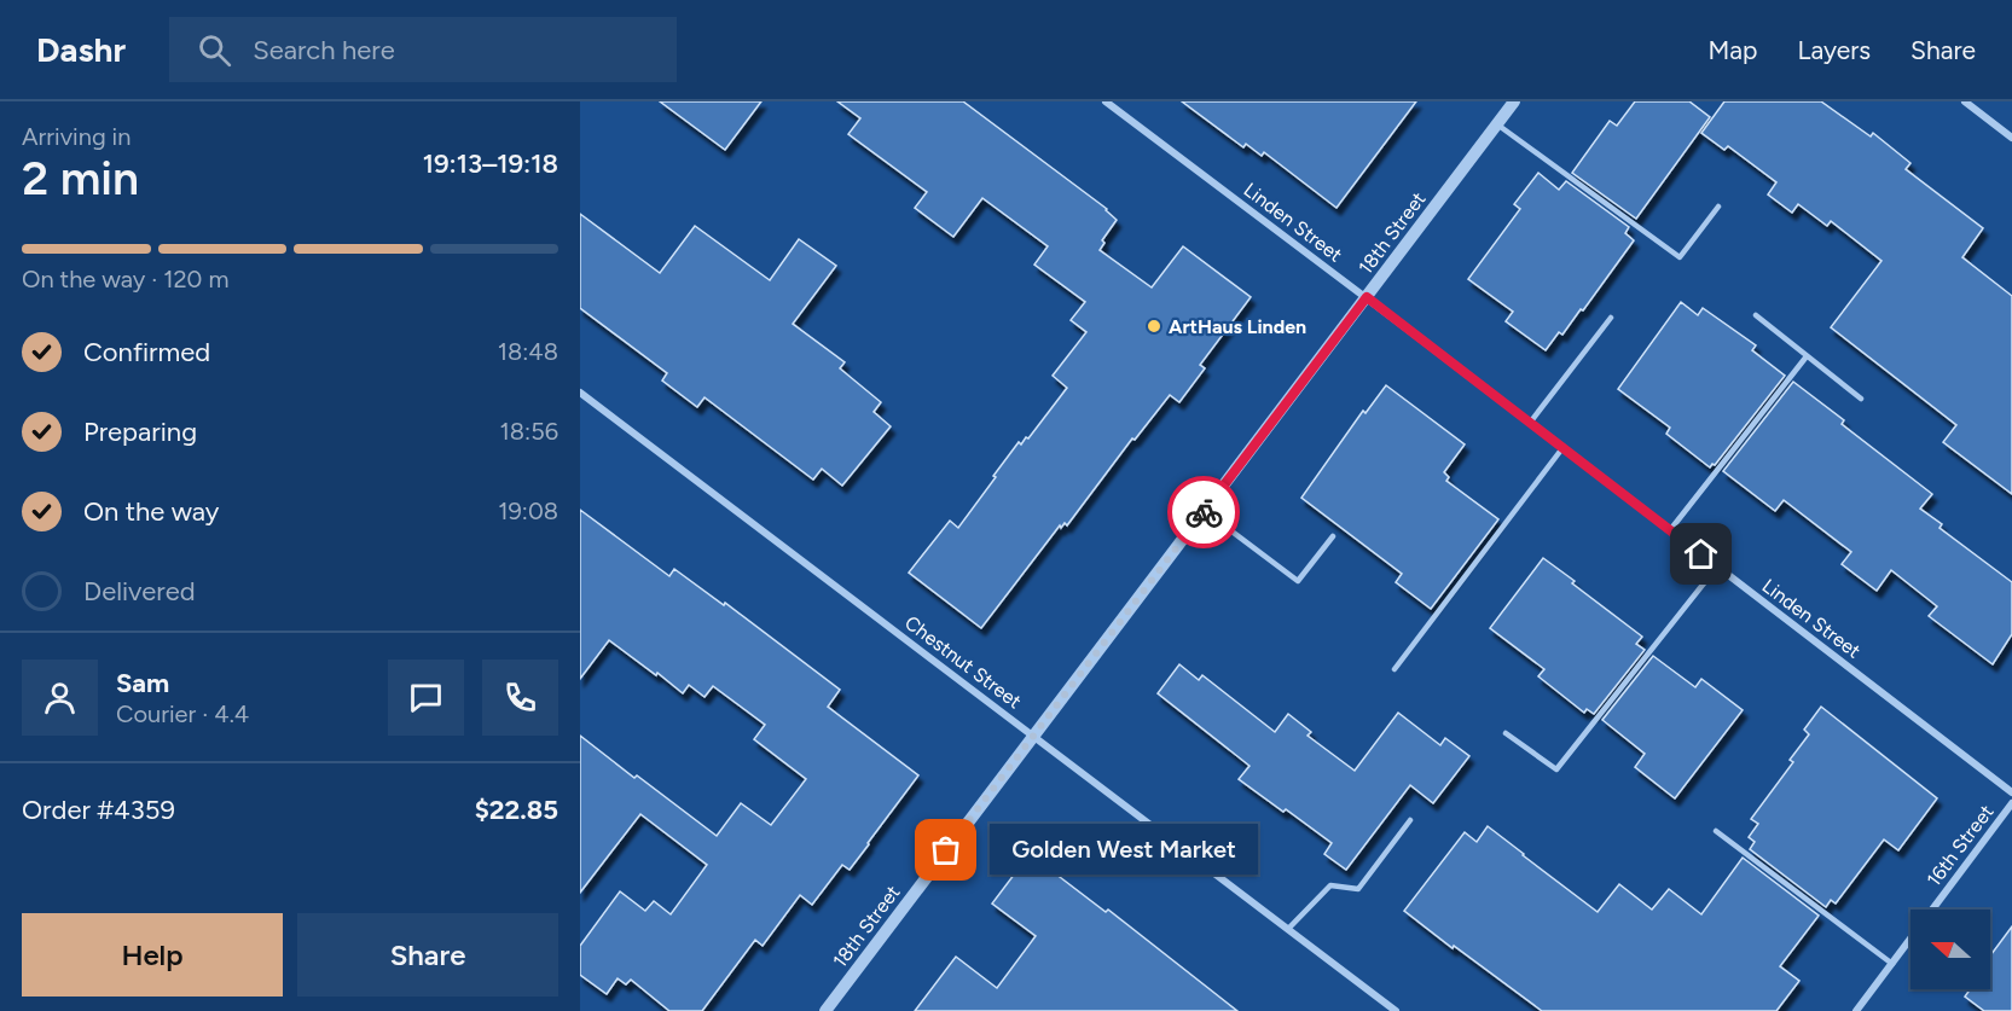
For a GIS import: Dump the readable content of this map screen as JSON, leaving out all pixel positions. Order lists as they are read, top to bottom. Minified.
{"streets":{"street":["Linden Street","18th Street","Chestnut Street","16th Street"]},"crossings":[["Linden Street","18th Street"],["18th Street","Chestnut Street"]],"places":["ArtHaus Linden","Golden West Market"],"north":"left","page":{"header":"Dashr","search":"Search here","nav":["Map","Layers","Share"],"heading":["2 min","Arriving in","19:13–19:18"],"panel":["Sam","Courier · 4.4","Order #4359","$22.85"],"bar":"On the way · 120 m","list":[["Confirmed","18:48"],["Preparing","18:56"],["On the way","19:08"],"Delivered"],"bubble":"Golden West Market","buttons":["Help","Share"]}}
